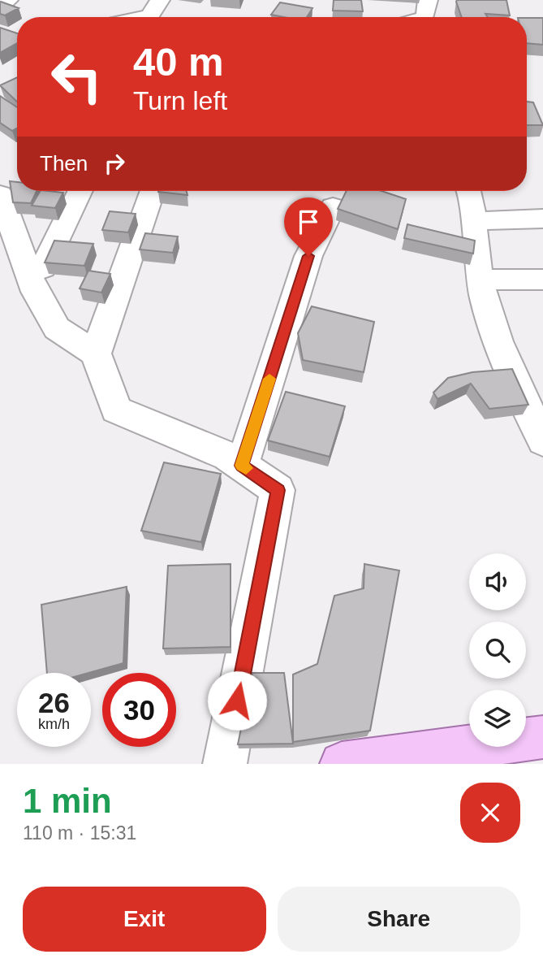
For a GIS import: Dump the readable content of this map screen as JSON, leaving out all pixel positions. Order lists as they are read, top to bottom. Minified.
{"page":{"turn":["40 m","Turn left"],"then":"Then","speed":"26 km/h","limit":"30","heading":["1 min","110 m · 15:31"],"buttons":["Exit","Share"]}}
